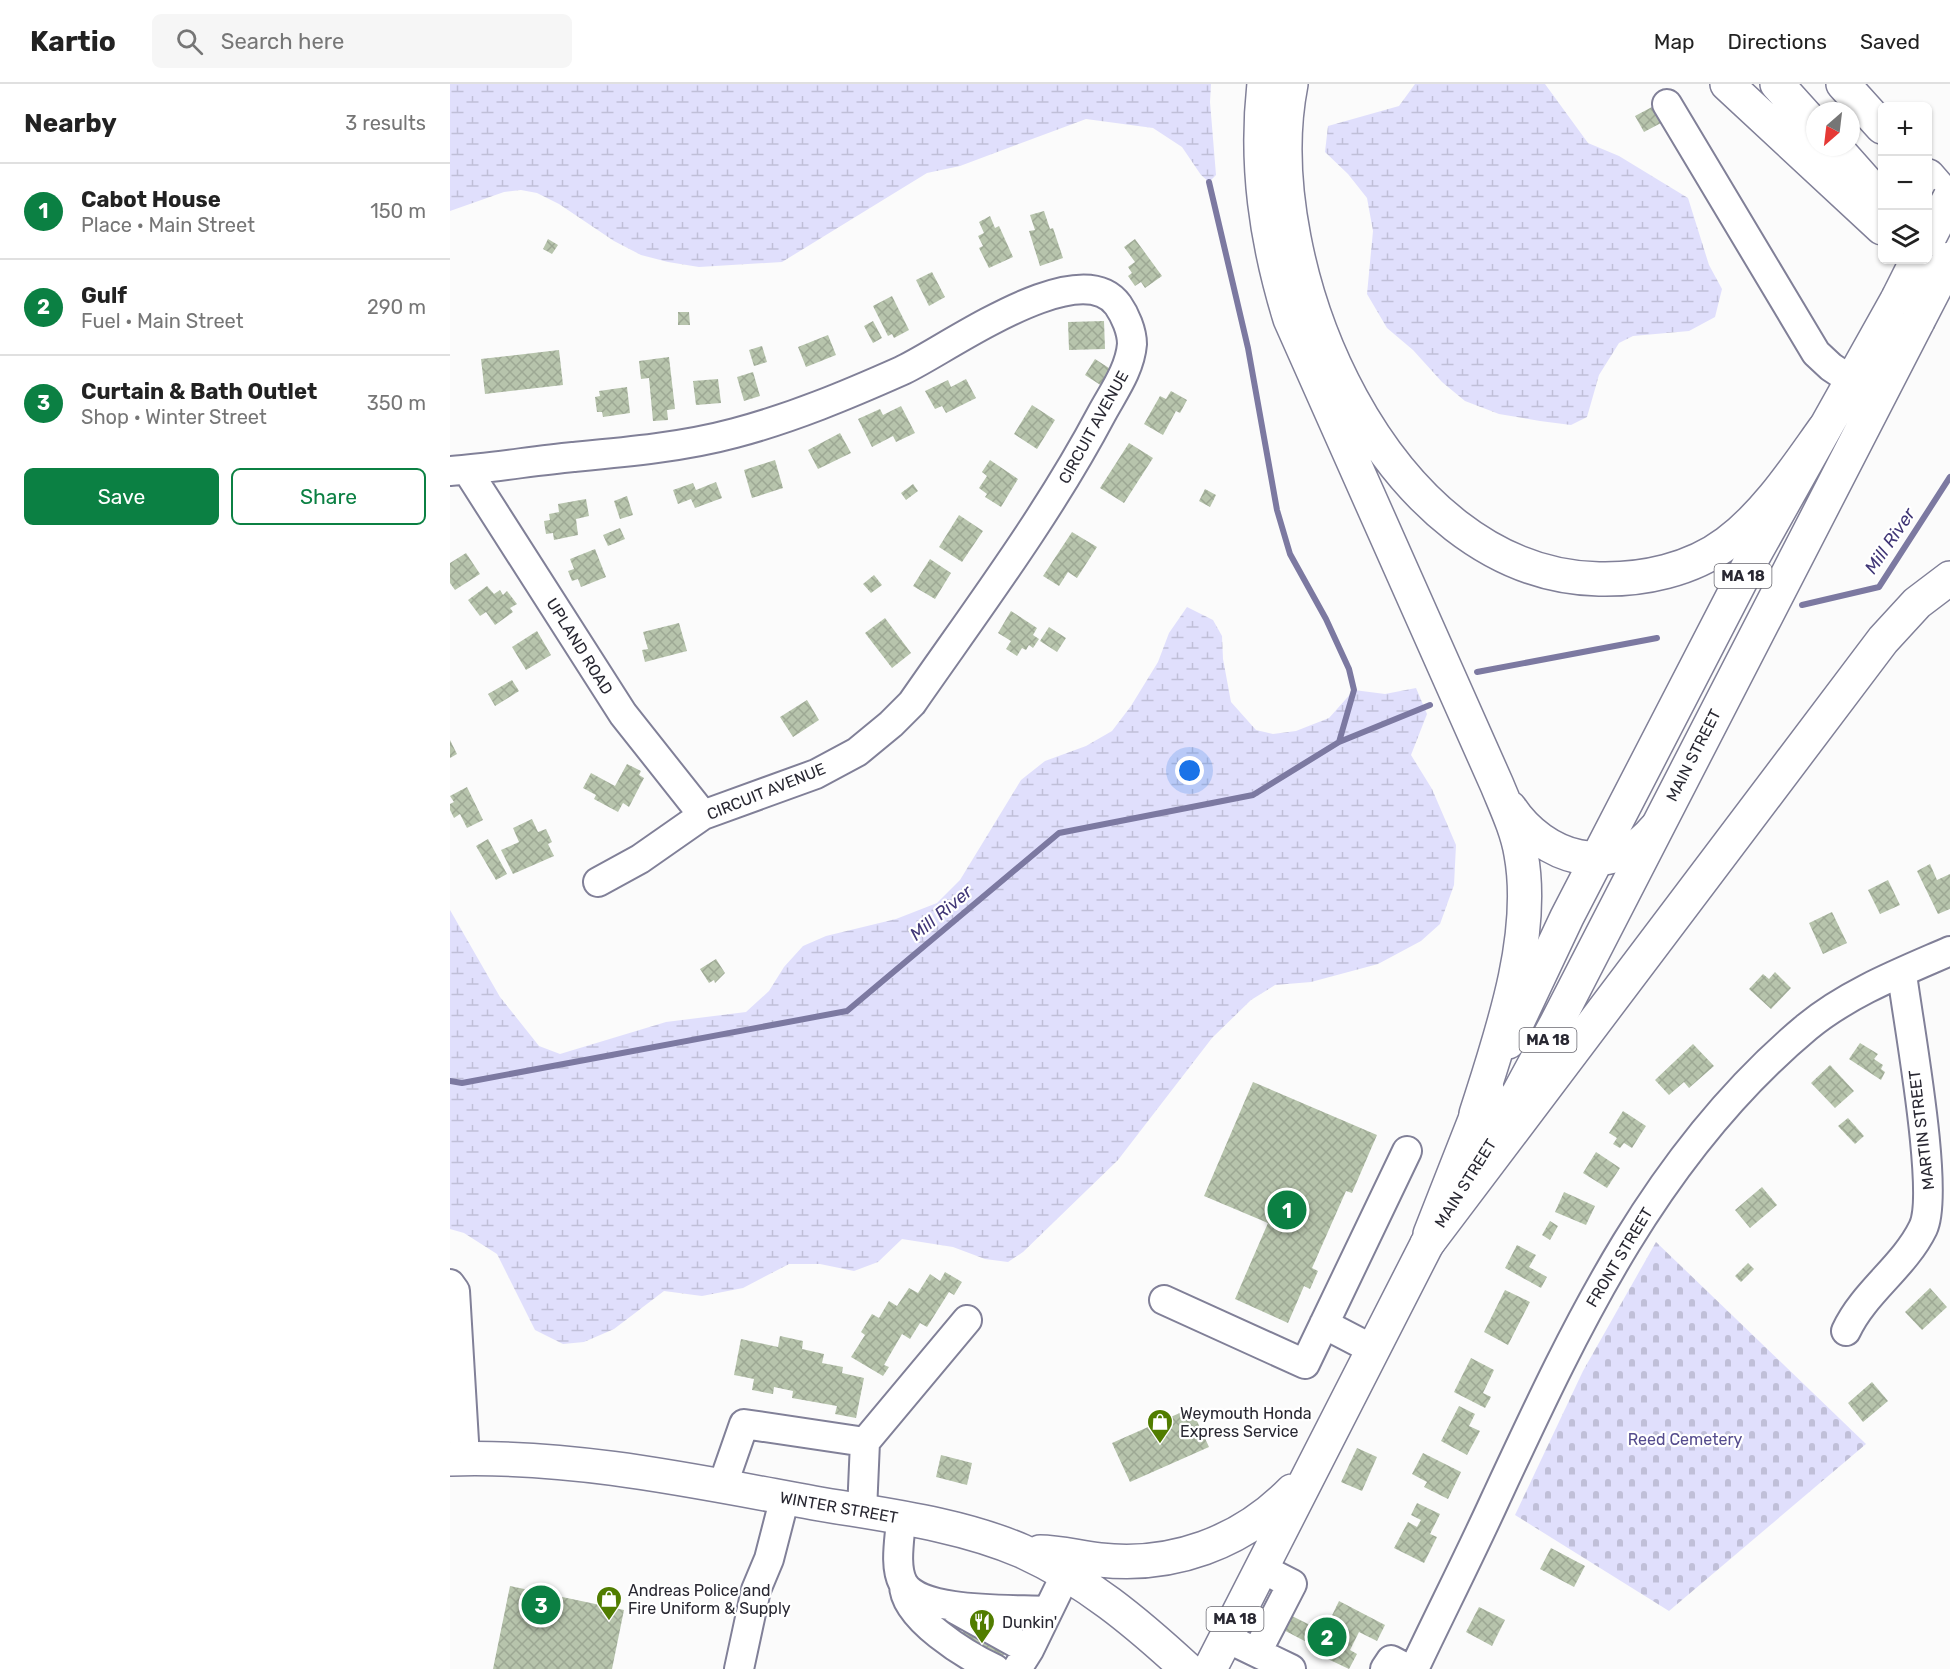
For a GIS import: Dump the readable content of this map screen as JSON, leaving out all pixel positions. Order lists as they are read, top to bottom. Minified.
{"streets":{"main road":["MA 18","MAIN STREET","WINTER STREET"],"street":["CIRCUIT AVENUE","UPLAND ROAD","MARTIN STREET","FRONT STREET"]},"crossings":[["CIRCUIT AVENUE","UPLAND ROAD"],["MARTIN STREET","FRONT STREET"]],"water":["Mill River"],"parks":["Reed Cemetery"],"places":{"shop":["Weymouth Honda Express Service","Andreas Police and Fire Uniform & Supply"],"restaurant":["Dunkin'"]},"north":"bottom left","page":{"header":"Kartio","search":"Search here","nav":["Map","Directions","Saved"],"heading":["Nearby","3 results"],"map_buttons":["+","−"],"list":[{"mark":"1","name":"Cabot House","note":"Place · Main Street","value":"150 m"},{"mark":"2","name":"Gulf","note":"Fuel · Main Street","value":"290 m"},{"mark":"3","name":"Curtain & Bath Outlet","note":"Shop · Winter Street","value":"350 m"}],"buttons":["Save","Share"],"pins":["1","3","2"]}}
